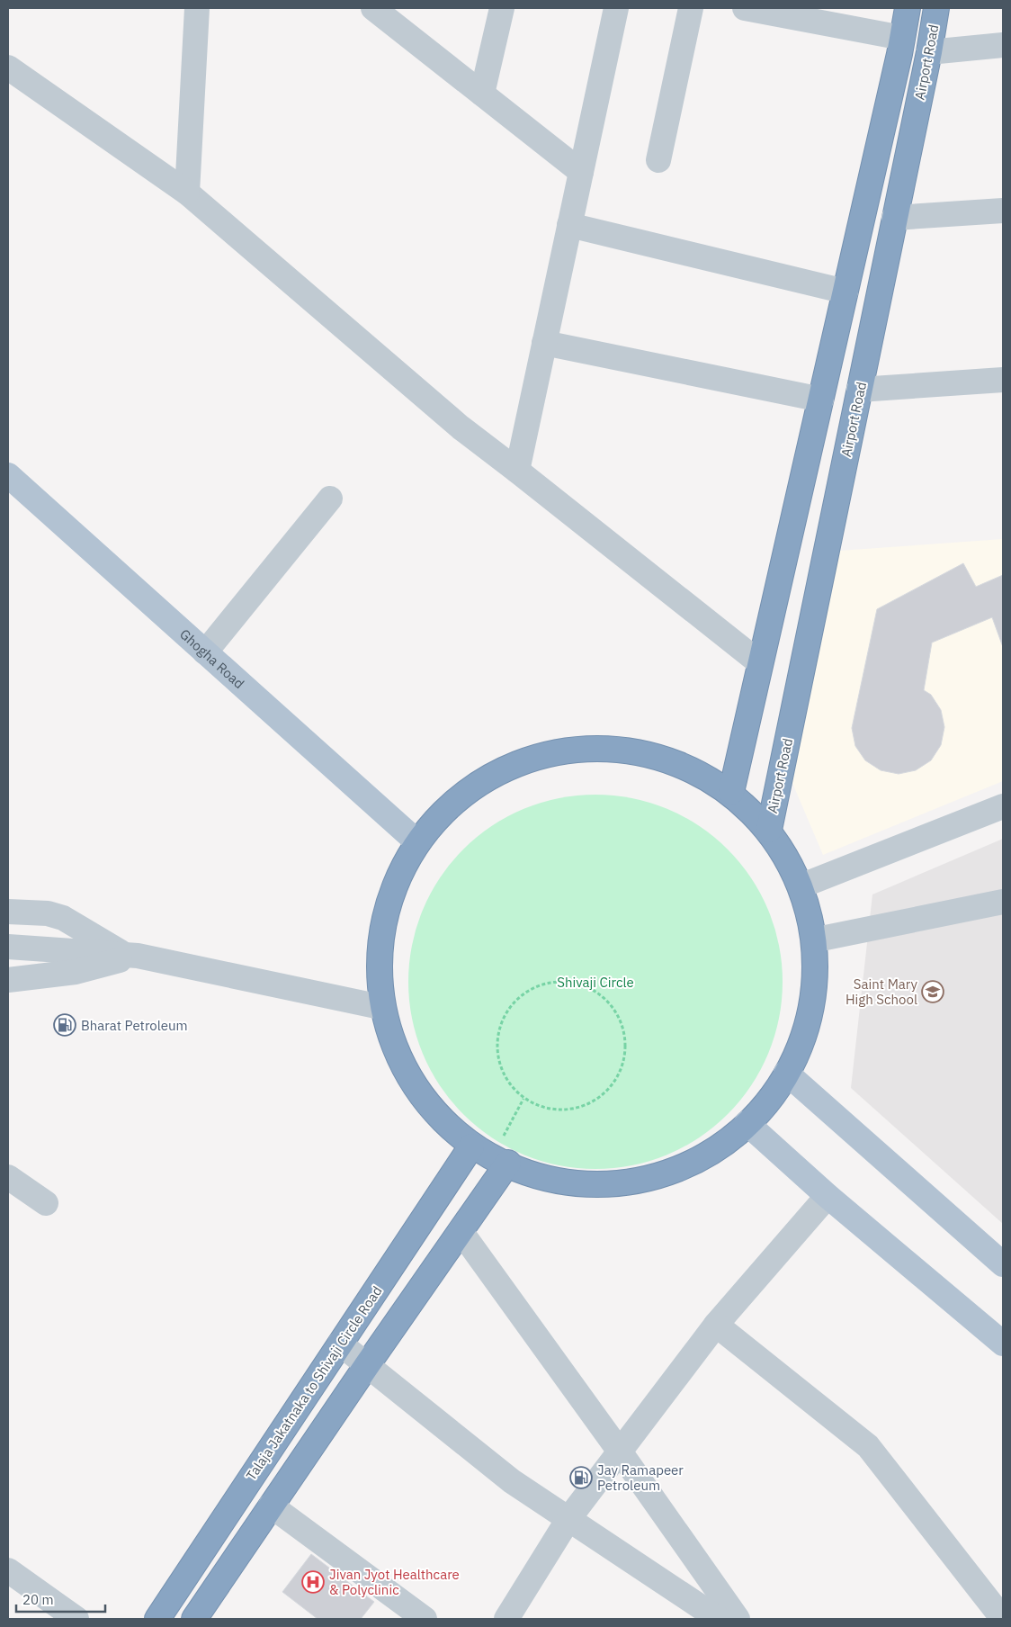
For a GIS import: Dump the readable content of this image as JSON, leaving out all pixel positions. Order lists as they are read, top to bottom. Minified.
{"streets":{"highway":["Airport Road","Talaja Jakatnaka to Shivaji Circle Road"],"main road":["Ghogha Road"]},"parks":["Shivaji Circle"],"places":{"school or university":["Saint Mary High School"],"fuel station":["Bharat Petroleum","Jay Ramapeer Petroleum"],"hospital":["Jivan Jyot Healthcare & Polyclinic"]},"scale_bar":"20 m"}
